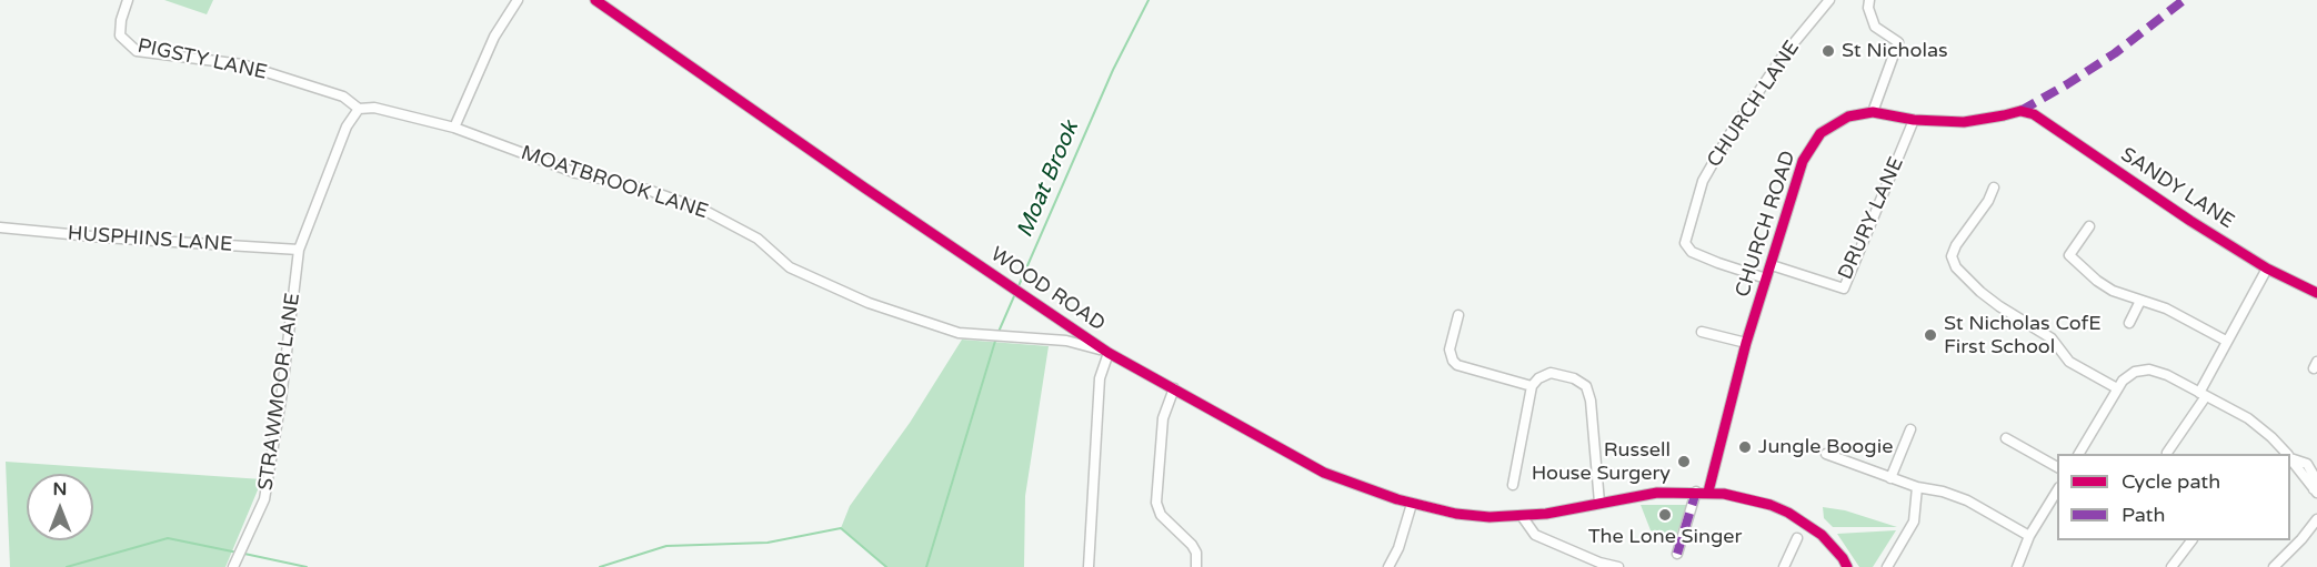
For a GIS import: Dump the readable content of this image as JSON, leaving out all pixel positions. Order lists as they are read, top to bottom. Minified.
{"streets":{"street":["PIGSTY LANE","CHURCH LANE","MOATBROOK LANE","SANDY LANE","DRURY LANE","CHURCH ROAD","HUSPHINS LANE","WOOD ROAD","STRAWMOOR LANE"]},"crossings":[["PIGSTY LANE","MOATBROOK LANE"],["PIGSTY LANE","STRAWMOOR LANE"],["CHURCH LANE","CHURCH ROAD"],["MOATBROOK LANE","WOOD ROAD"],["MOATBROOK LANE","STRAWMOOR LANE"],["SANDY LANE","CHURCH ROAD"],["DRURY LANE","CHURCH ROAD"],["CHURCH ROAD","WOOD ROAD"],["HUSPHINS LANE","STRAWMOOR LANE"]],"water":["Moat Brook"],"places":["St Nicholas","St Nicholas CofE First School","Jungle Boogie","Russell House Surgery","The Lone Singer"],"legend":["Cycle path","Path"],"north":"top"}
